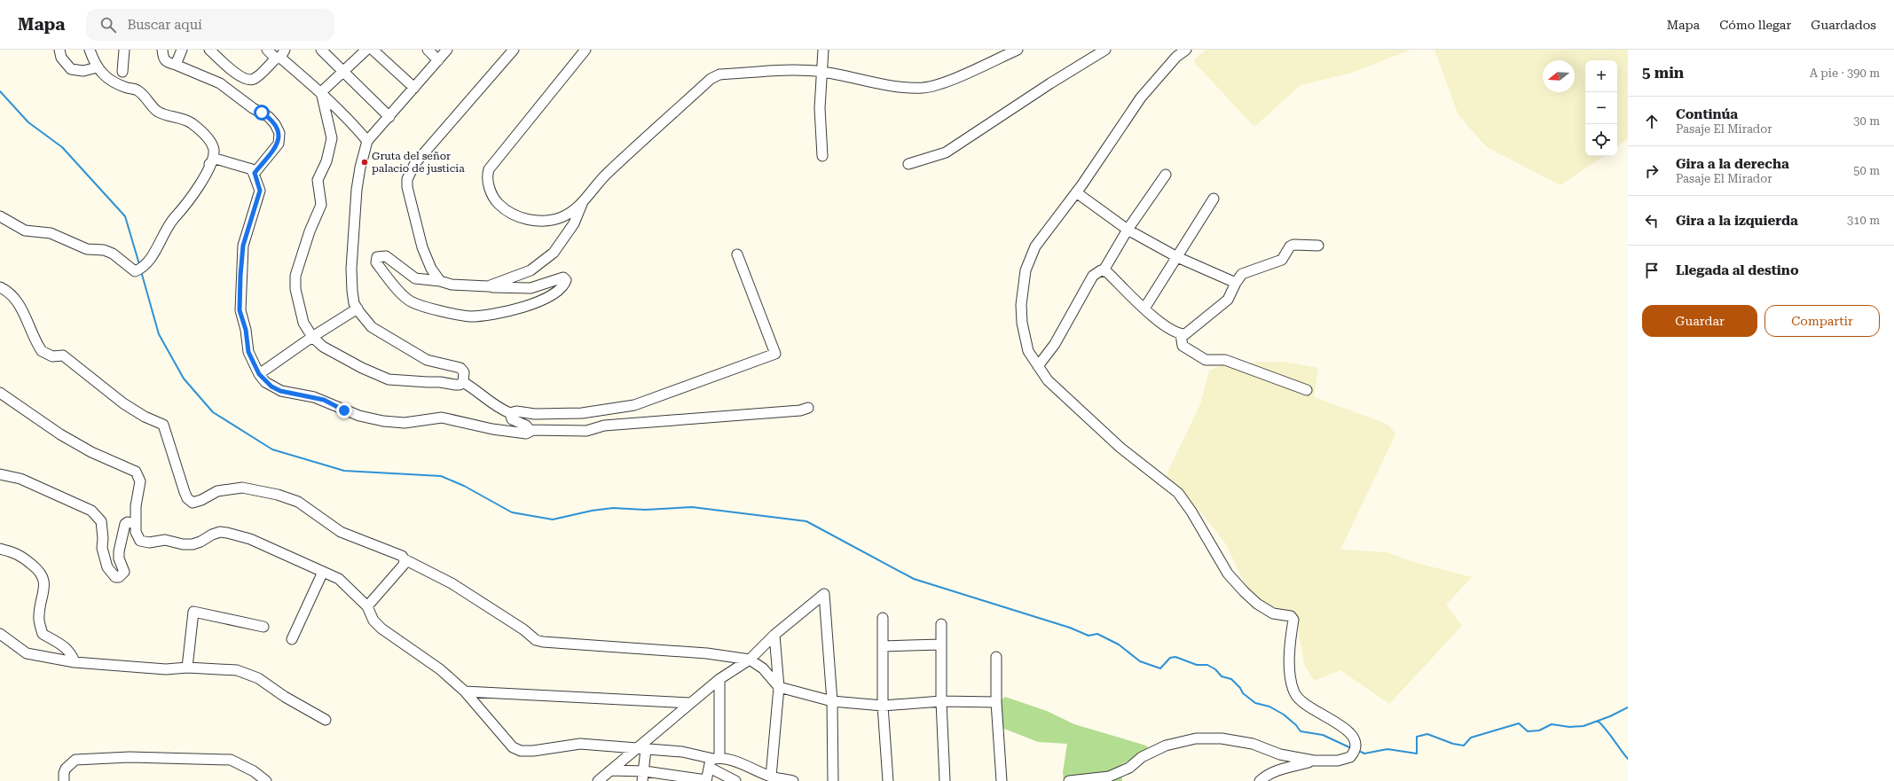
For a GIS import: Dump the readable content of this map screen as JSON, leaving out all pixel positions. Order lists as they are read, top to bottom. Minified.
{"places":["Gruta del señor palacio de justicia"],"north":"left","page":{"header":"Mapa","search":"Buscar aquí","nav":["Mapa","Cómo llegar","Guardados"],"heading":["5 min","A pie · 390 m"],"map_buttons":["+","−"],"list":[["Continúa","Pasaje El Mirador","30 m"],["Gira a la derecha","Pasaje El Mirador","50 m"],["Gira a la izquierda","310 m"],"Llegada al destino"],"buttons":["Guardar","Compartir"]}}
